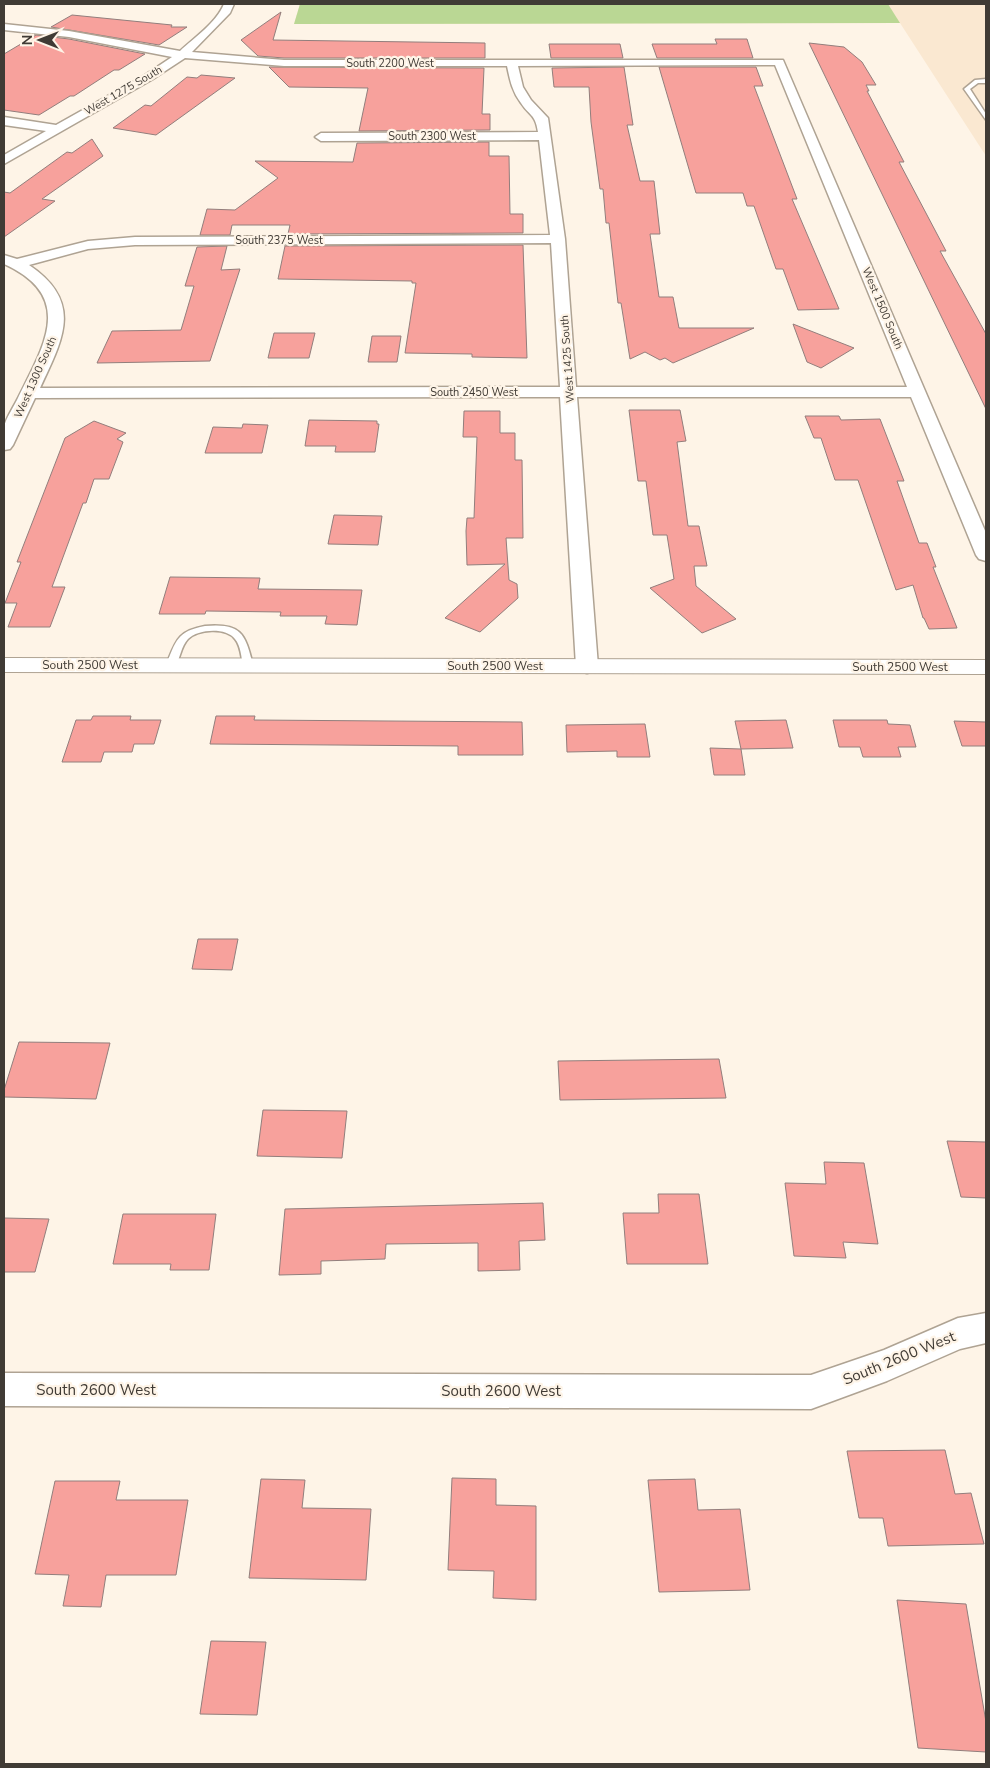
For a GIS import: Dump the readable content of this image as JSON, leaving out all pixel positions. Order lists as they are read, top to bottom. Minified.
{"streets":{"street":["South 2200 West","West 1275 South","South 2300 West","South 2375 West","West 1500 South","West 1425 South","West 1300 South","South 2450 West","South 2500 West","South 2600 West"]},"crossings":[["South 2200 West","West 1275 South"],["South 2200 West","West 1500 South"],["South 2200 West","West 1425 South"],["South 2300 West","West 1425 South"],["South 2375 West","West 1425 South"],["South 2375 West","West 1300 South"],["West 1500 South","South 2450 West"],["West 1425 South","South 2450 West"],["West 1425 South","South 2500 West"],["West 1300 South","South 2450 West"]],"north":"left"}
